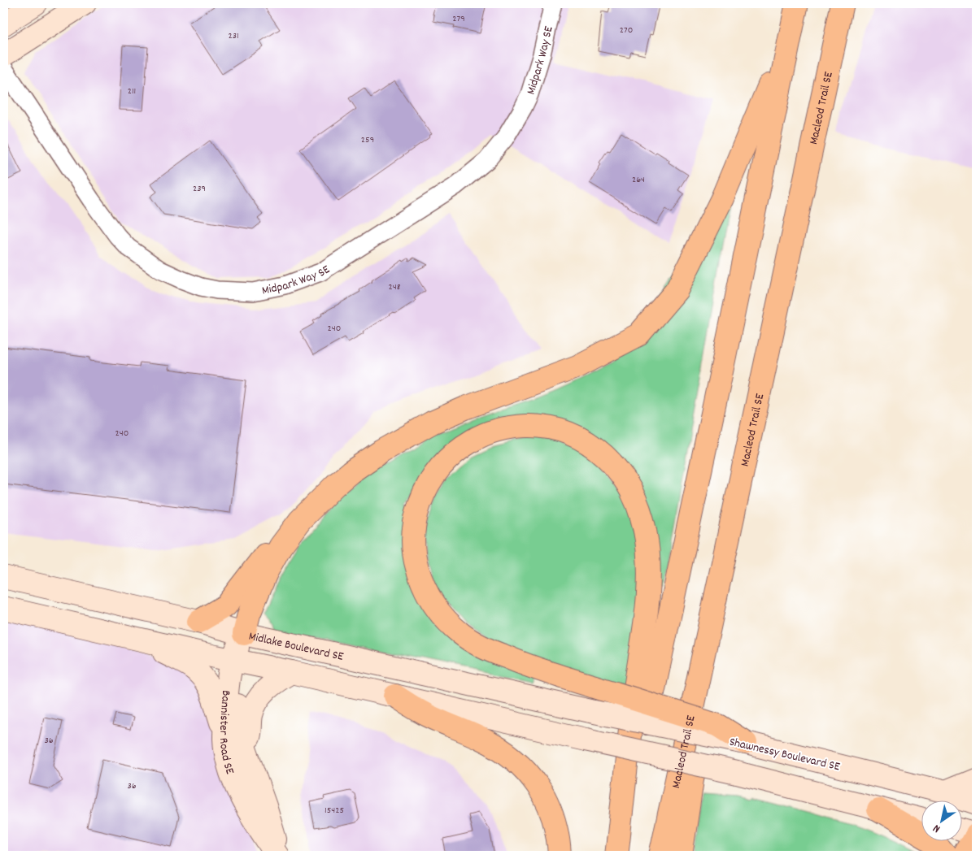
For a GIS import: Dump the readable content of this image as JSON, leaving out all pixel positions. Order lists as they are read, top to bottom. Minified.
{"streets":{"highway":["Macleod Trail SE"],"main road":["Midlake Boulevard SE","Bannister Road SE","Shawnessy Boulevard SE"],"street":["Midpark Way SE"]},"crossings":[["Midlake Boulevard SE","Bannister Road SE"],["Midlake Boulevard SE","Shawnessy Boulevard SE"]],"house_numbers":["279","270","231","211","259","264","239","248","240","240","36","36","15425"],"north":"bottom left"}
